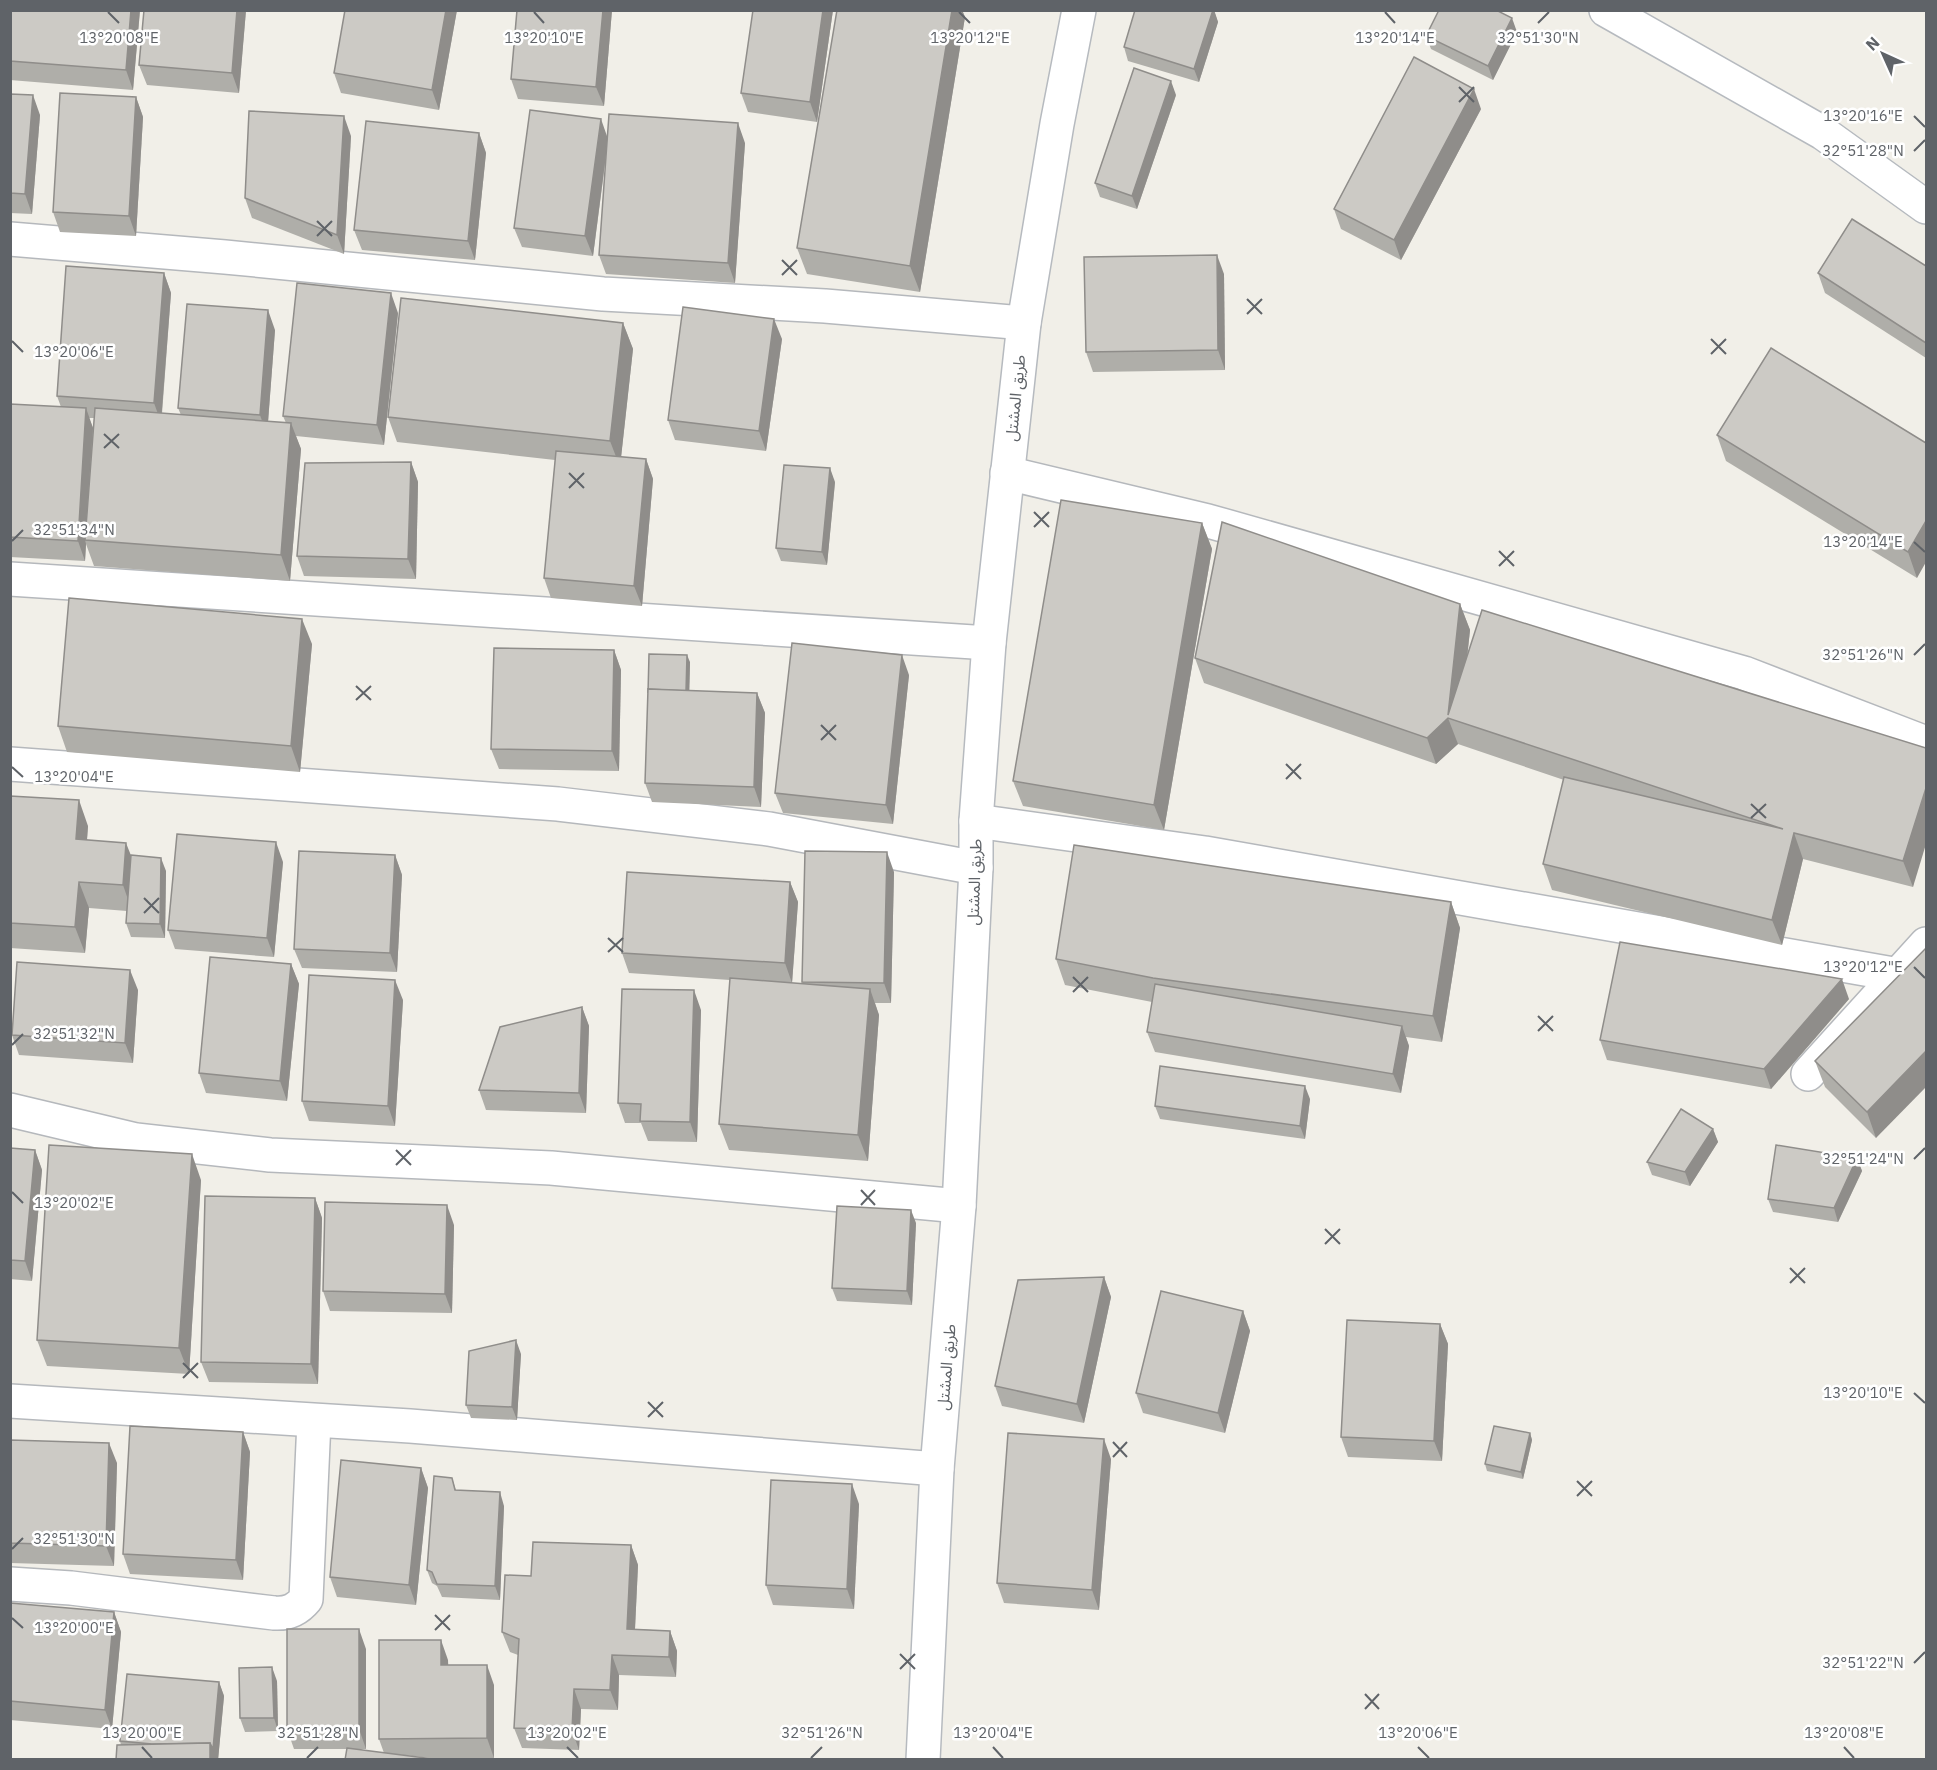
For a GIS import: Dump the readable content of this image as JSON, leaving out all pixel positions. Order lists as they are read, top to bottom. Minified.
{"streets":{"street":["طريق المشتل"]},"north":"top left","coordinates":["13°20'14\"E","13°20'08\"E","13°20'10\"E","13°20'12\"E","32°51'30\"N","13°20'16\"E","32°51'28\"N","13°20'06\"E","32°51'34\"N","32°51'26\"N","13°20'04\"E","32°51'32\"N","32°51'24\"N","13°20'02\"E","13°20'00\"E","32°51'22\"N"]}
